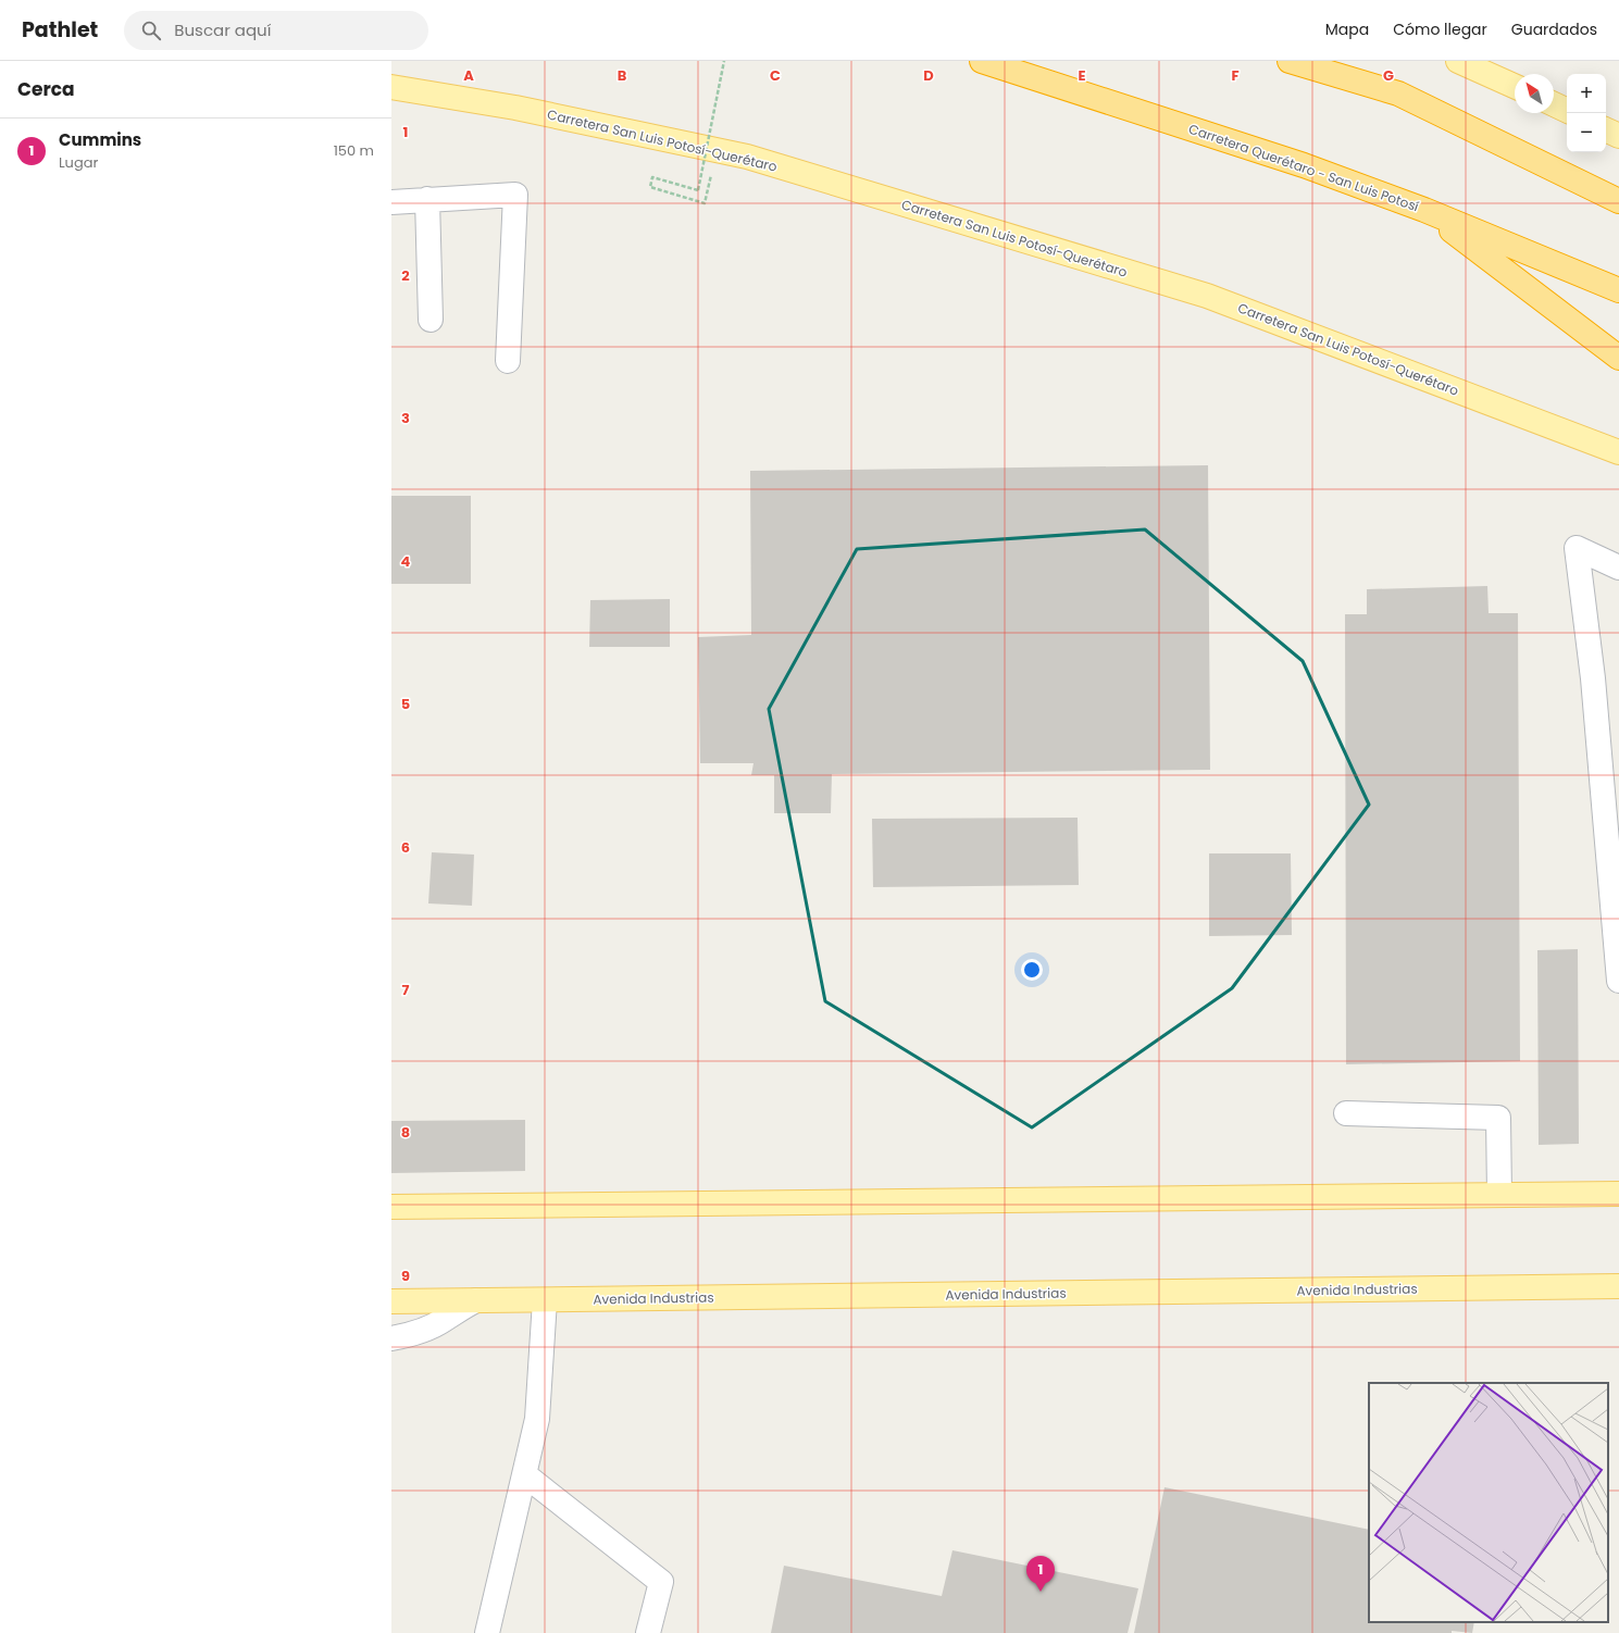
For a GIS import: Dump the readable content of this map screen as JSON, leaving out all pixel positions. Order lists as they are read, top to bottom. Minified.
{"streets":{"highway":["Carretera Querétaro - San Luis Potosí"],"main road":["Carretera San Luis Potosí-Querétaro","Avenida Industrias"]},"north":"top left","page":{"header":"Pathlet","search":"Buscar aquí","nav":["Mapa","Cómo llegar","Guardados"],"heading":"Cerca","map_buttons":["+","−"],"list":[{"mark":"1","name":"Cummins","note":"Lugar","value":"150 m"}],"pins":"1"},"grid":{"columns":["A","B","C","D","E","F","G"],"rows":["1","2","3","4","5","6","7","8","9"]}}
